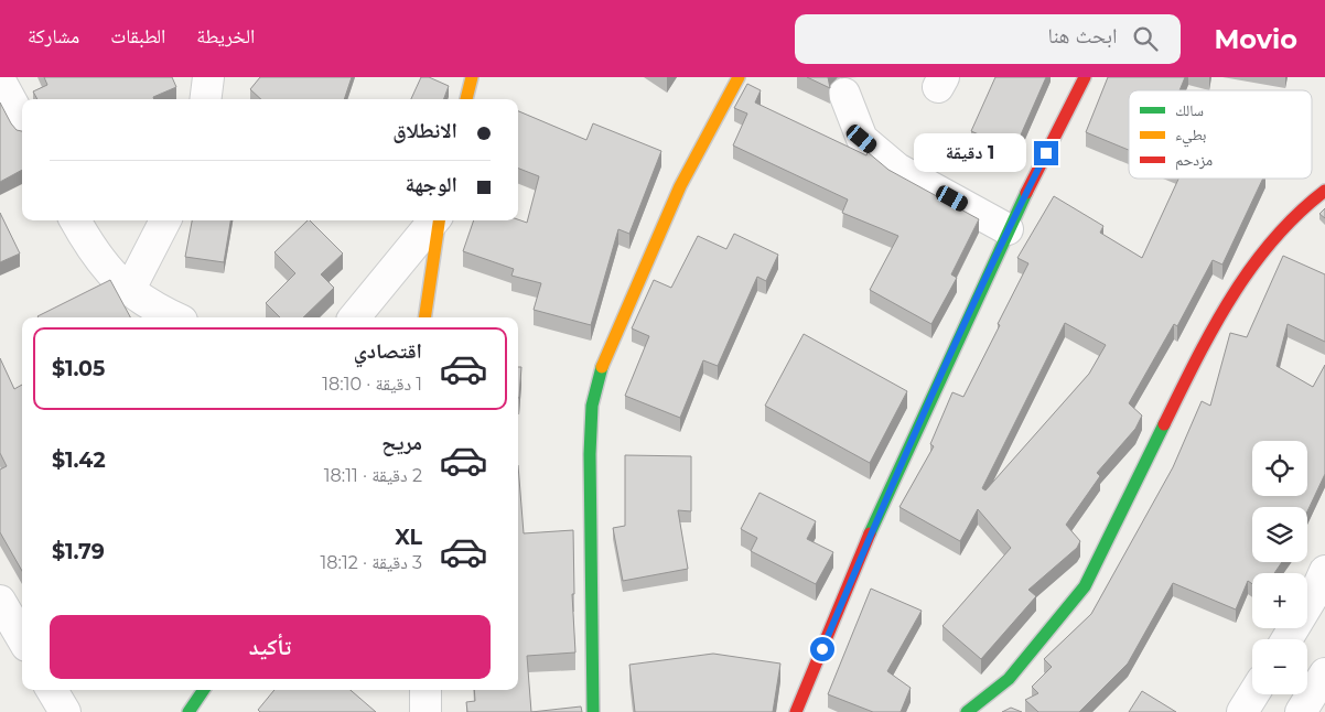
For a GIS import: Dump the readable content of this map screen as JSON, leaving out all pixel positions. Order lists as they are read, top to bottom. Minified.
{"legend":["سالك","بطيء","مزدحم"],"page":{"header":"Movio","search":"ابحث هنا","nav":["الخريطة","الطبقات","مشاركة"],"banner":["الانطلاق","الوجهة"],"bubble":"1 دقيقة","list":[{"name":"اقتصادي","note":"1 دقيقة · 18:10","value":"$1.05"},{"name":"مريح","note":"2 دقيقة · 18:11","value":"$1.42"},{"name":"XL","note":"3 دقيقة · 18:12","value":"$1.79"}],"map_buttons":["+","−"],"buttons":"تأكيد"}}
